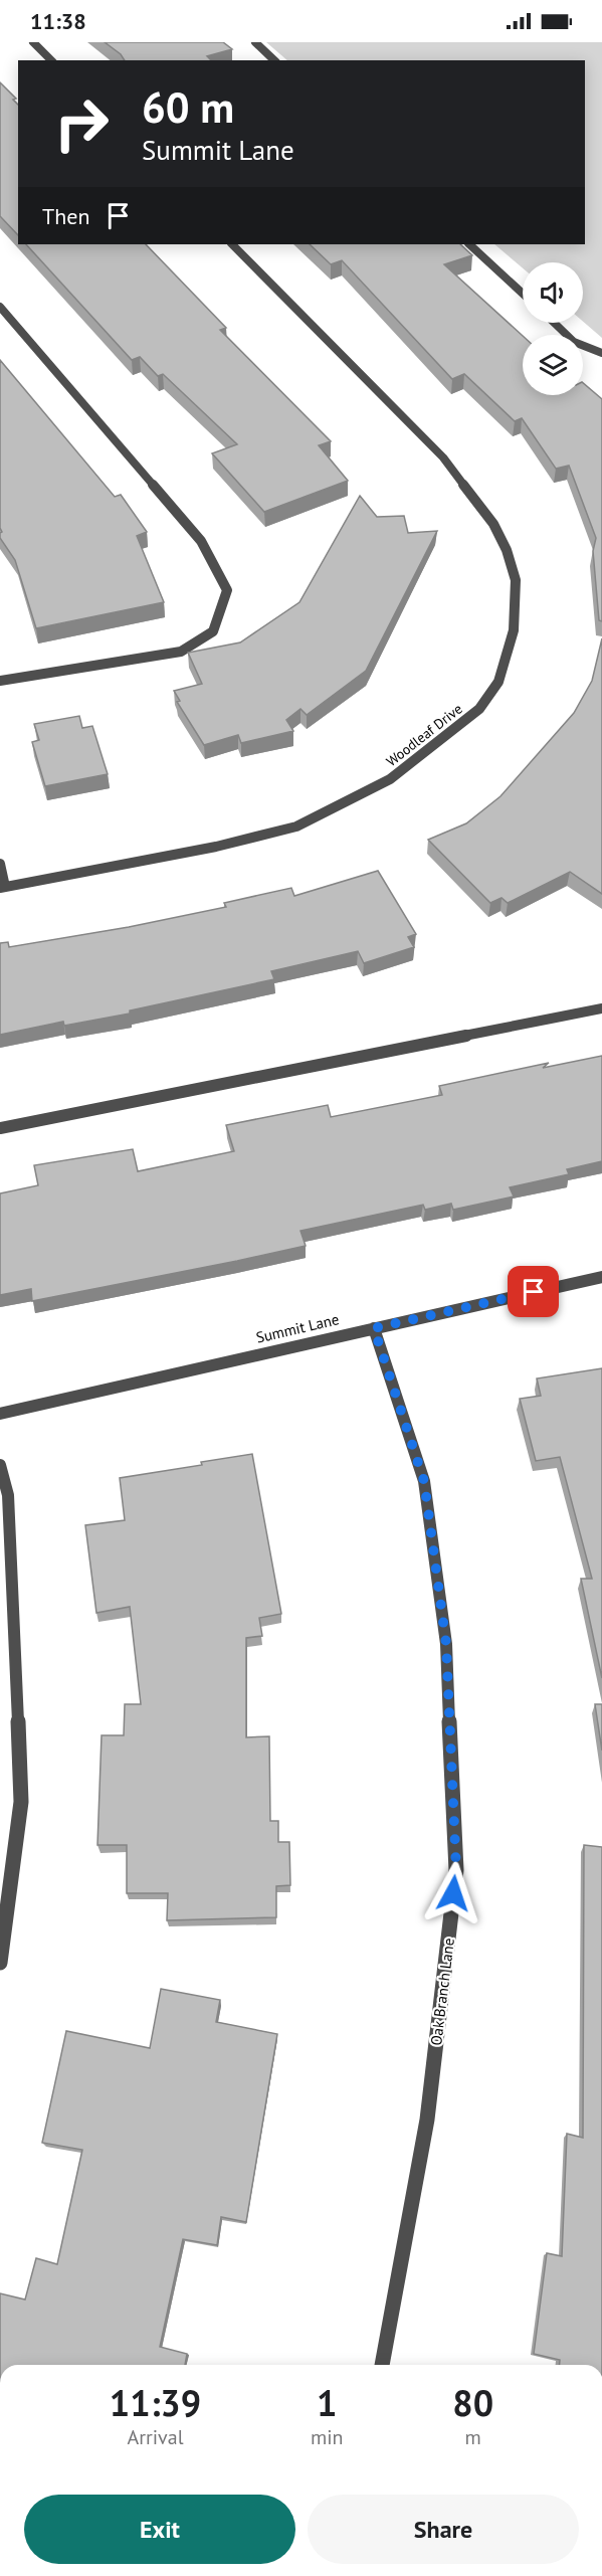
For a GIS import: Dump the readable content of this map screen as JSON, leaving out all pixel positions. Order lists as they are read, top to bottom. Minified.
{"streets":{"street":["Woodleaf Drive","Summit Lane","Oak Branch Lane"]},"crossings":[["Summit Lane","Oak Branch Lane"]],"page":{"status":"11:38","turn":["60 m","Summit Lane"],"then":"Then","eta":["11:39","Arrival","1","min","80","m"],"buttons":["Exit","Share"]}}
